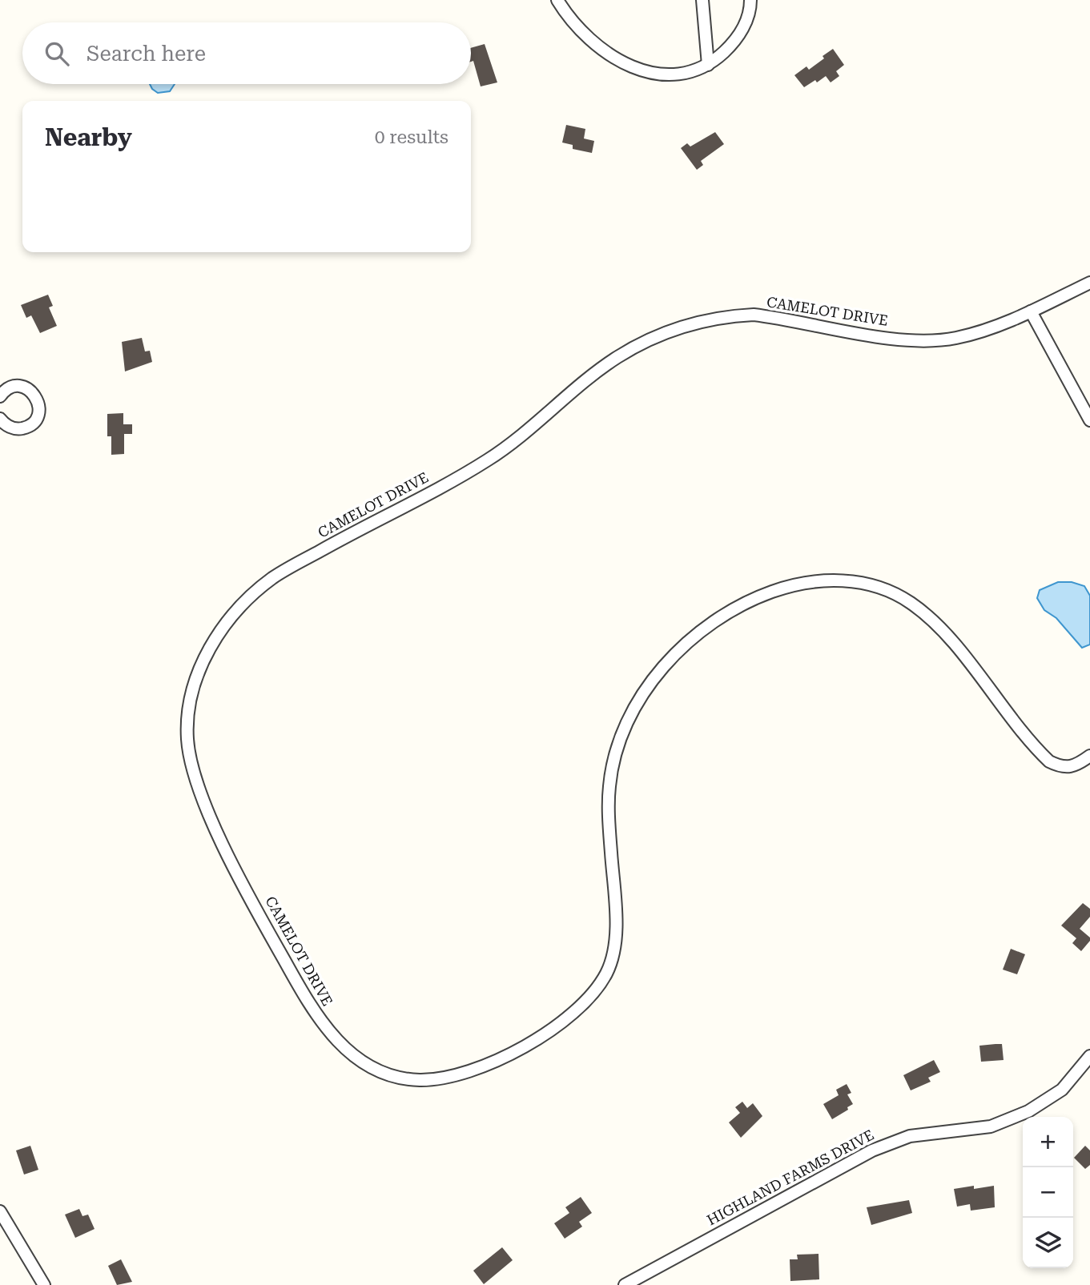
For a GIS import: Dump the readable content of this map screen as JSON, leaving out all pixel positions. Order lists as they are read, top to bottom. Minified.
{"streets":{"street":["CAMELOT DRIVE","HIGHLAND FARMS DRIVE"]},"page":{"search":"Search here","heading":["Nearby","0 results"],"map_buttons":["+","−"]}}
